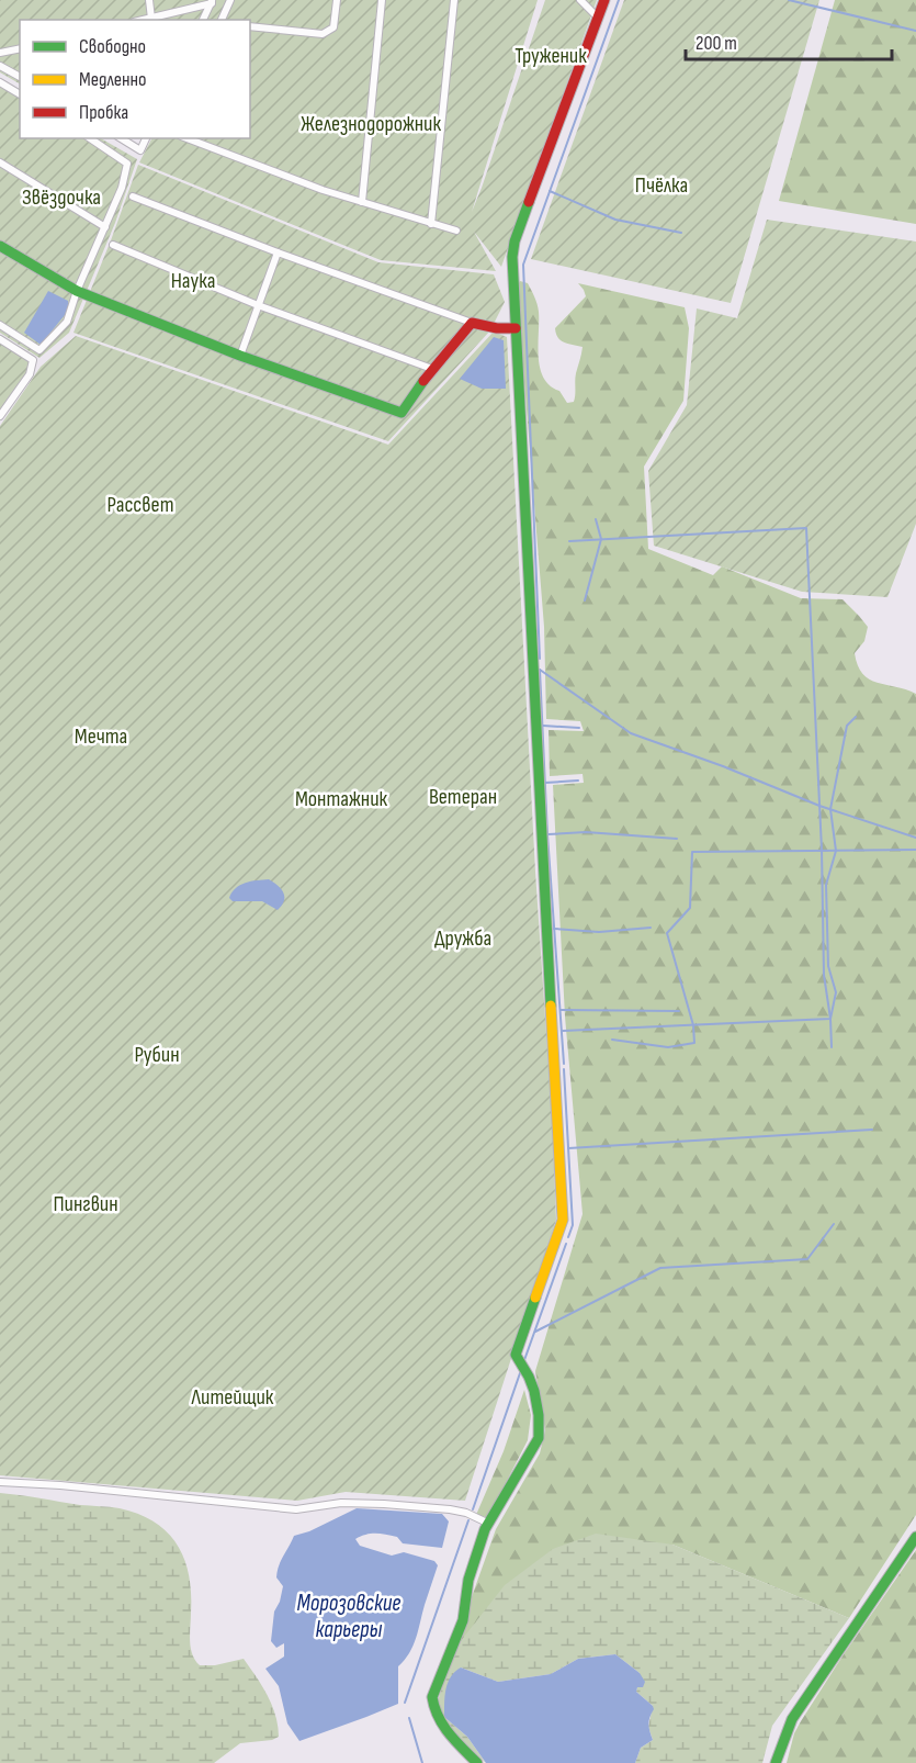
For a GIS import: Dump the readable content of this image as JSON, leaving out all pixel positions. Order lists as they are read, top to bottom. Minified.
{"water":["Морозовские карьеры"],"parks":["Труженик","Железнодорожник","Пчёлка","Звёздочка","Наука","Рассвет","Мечта","Ветеран","Монтажник","Дружба","Рубин","Пингвин","Литейщик"],"legend":["Свободно","Медленно","Пробка"],"scale_bar":"200 m"}
